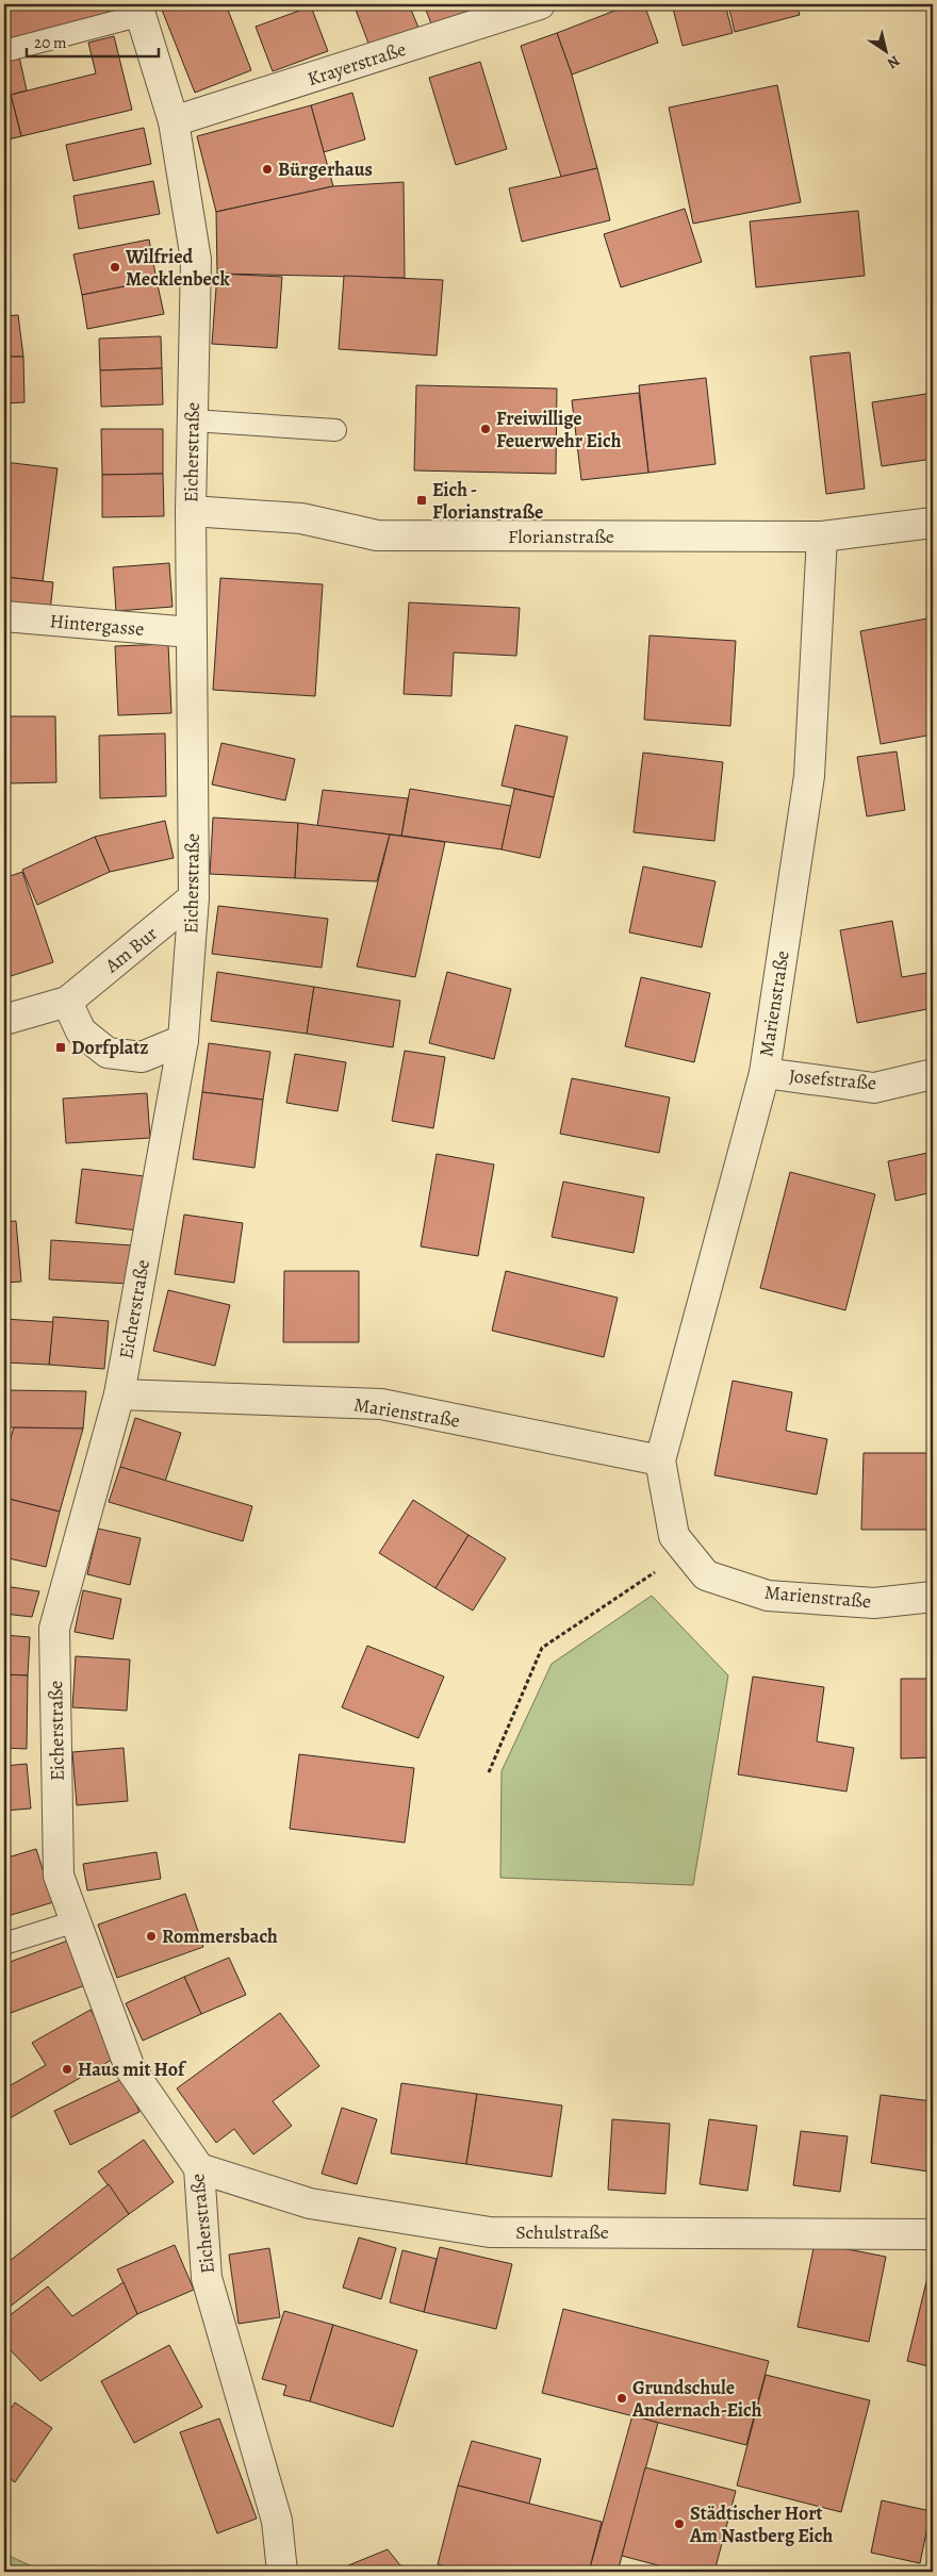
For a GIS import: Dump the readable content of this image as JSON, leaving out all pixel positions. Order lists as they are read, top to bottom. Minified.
{"streets":{"street":["Krayerstraße","Eicherstraße","Florianstraße","Hintergasse","Am Bur","Marienstraße","Josefstraße","Schulstraße"]},"crossings":[["Krayerstraße","Eicherstraße"],["Eicherstraße","Florianstraße"],["Eicherstraße","Hintergasse"],["Eicherstraße","Am Bur"],["Eicherstraße","Marienstraße"],["Eicherstraße","Schulstraße"],["Florianstraße","Marienstraße"],["Marienstraße","Josefstraße"]],"places":{"other":["Bürgerhaus","Wilfried Mecklenbeck","Freiwillige Feuerwehr Eich","Rommersbach","Haus mit Hof","Grundschule Andernach-Eich","Städtischer Hort Am Nastberg Eich"],"transit":["Eich - Florianstraße","Dorfplatz"]},"scale_bar":"20 m","north":"bottom right"}
